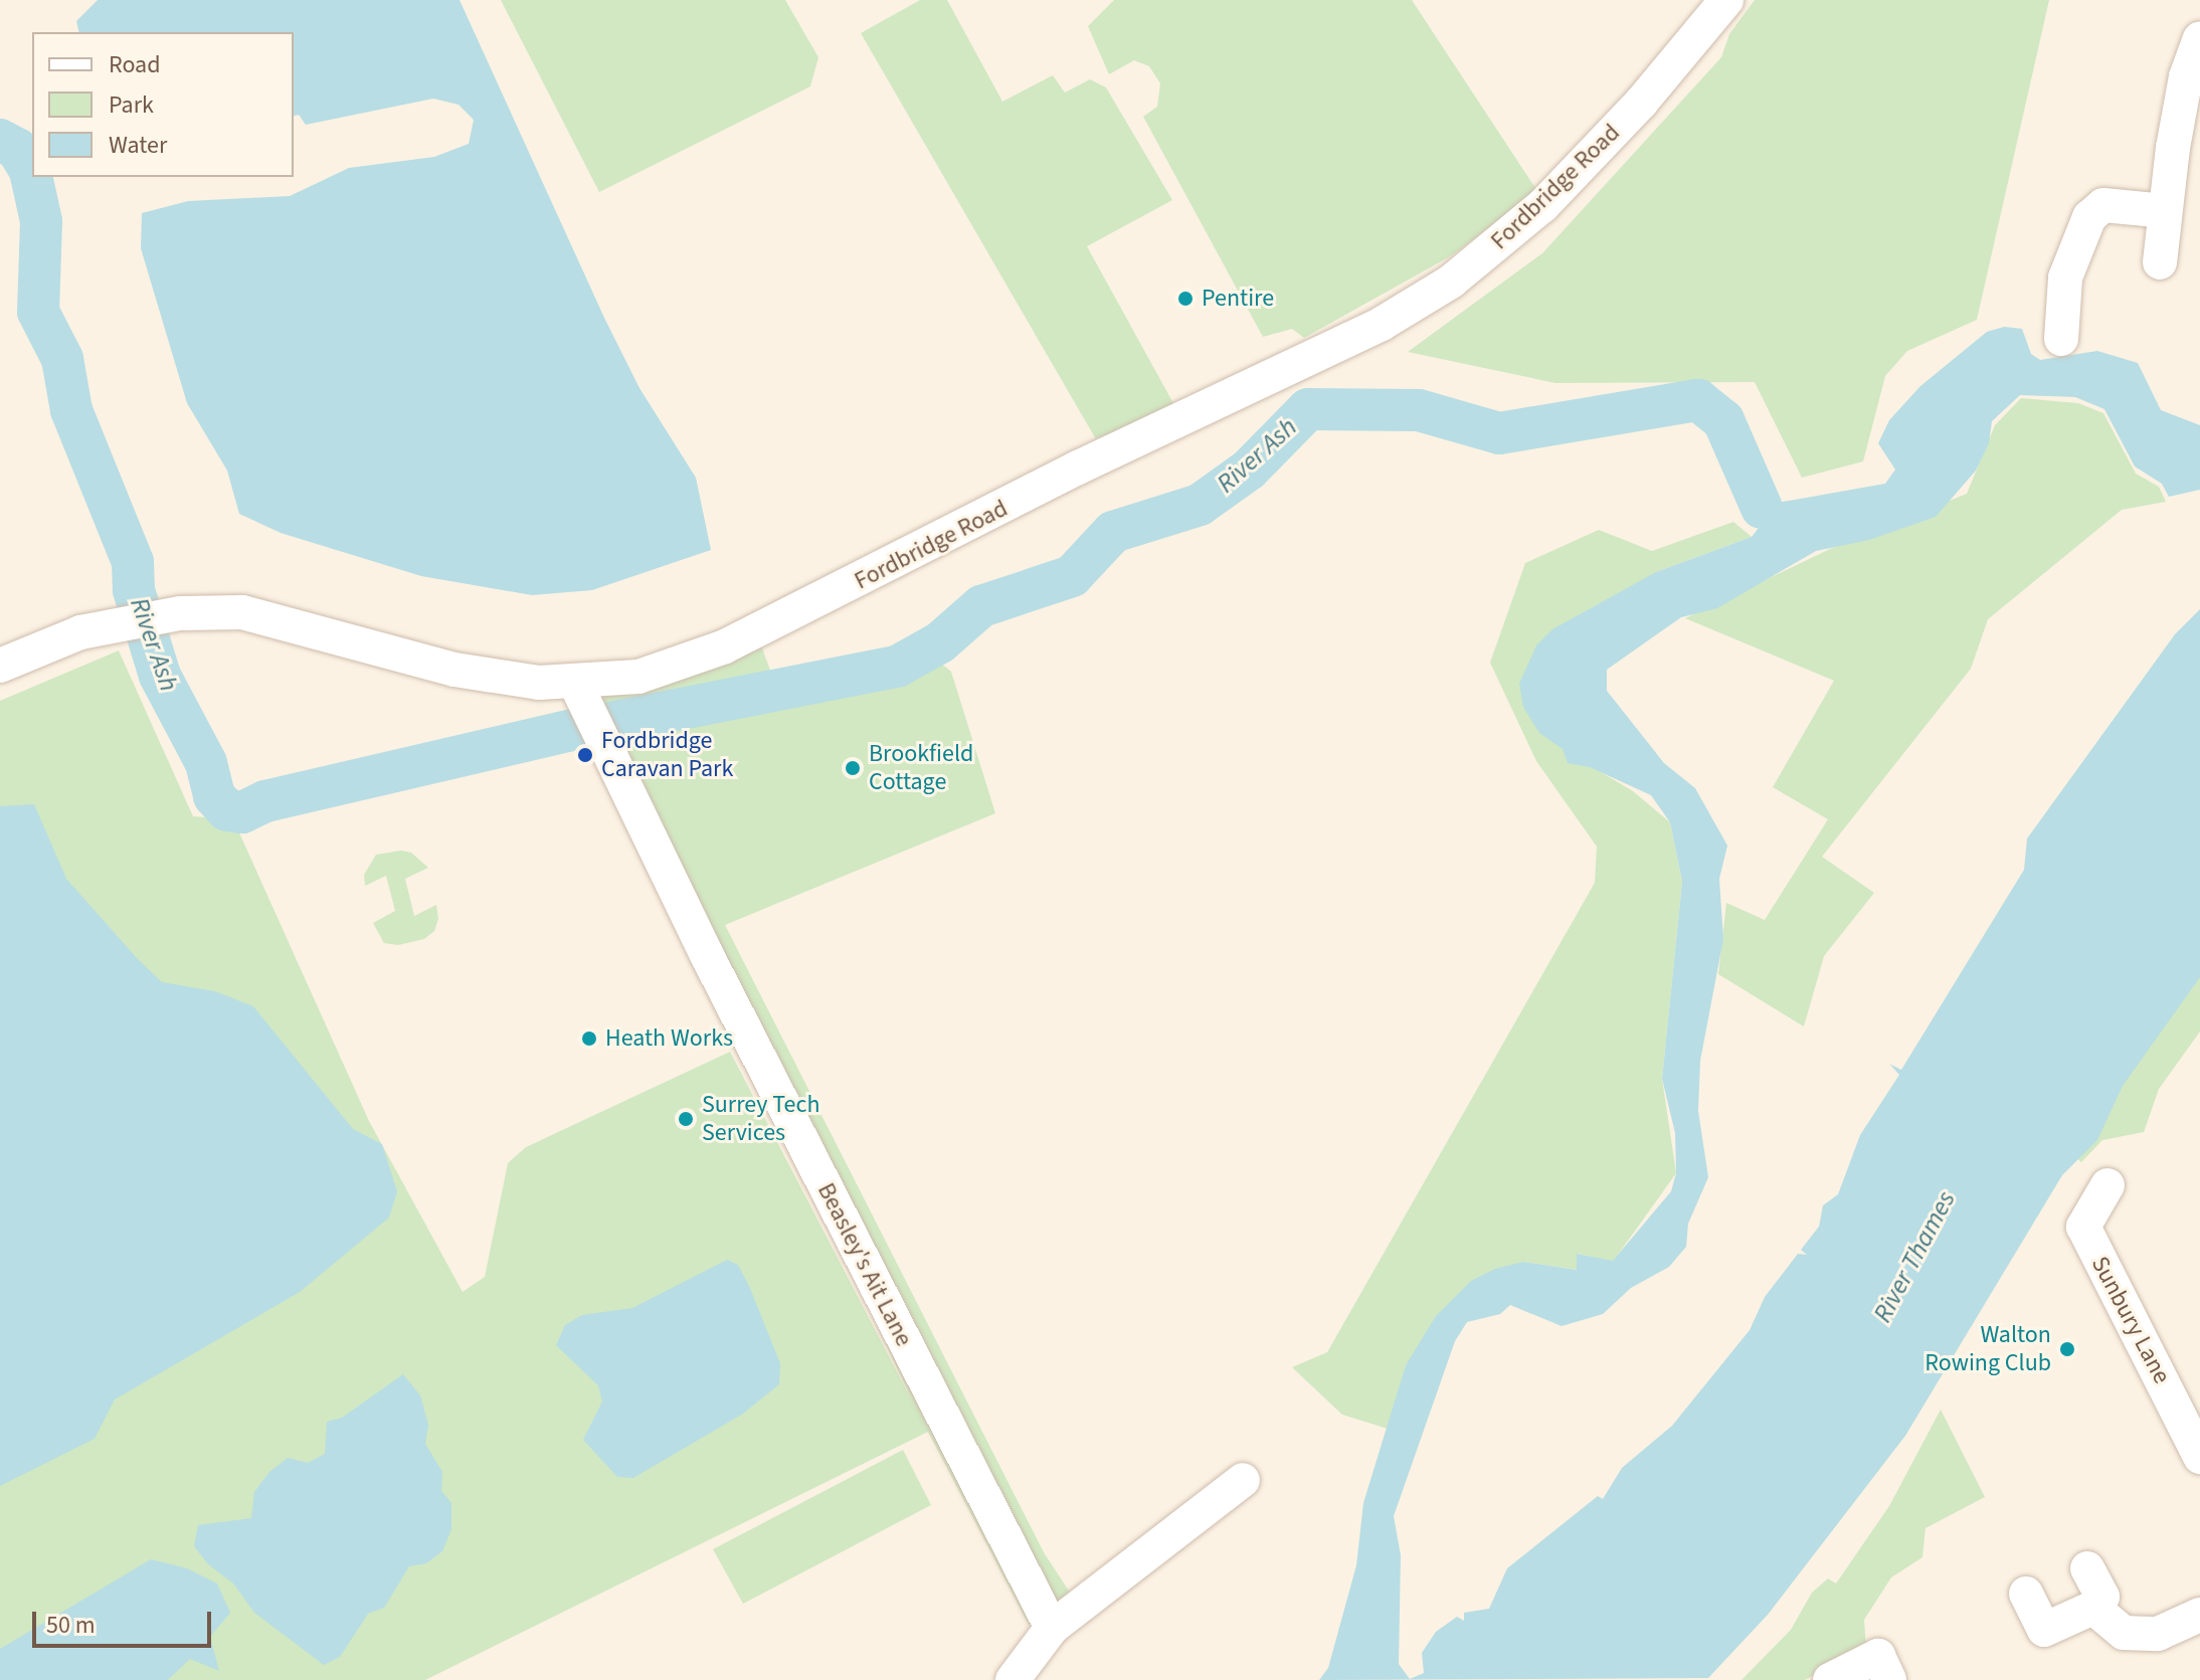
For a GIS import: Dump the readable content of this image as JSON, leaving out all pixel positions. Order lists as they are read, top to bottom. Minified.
{"streets":{"street":["Fordbridge Road","Beasley's Ait Lane","Sunbury Lane"]},"crossings":[["Fordbridge Road","Beasley's Ait Lane"]],"water":["River Ash","River Thames"],"places":["Pentire","Fordbridge Caravan Park","Brookfield Cottage","Heath Works","Surrey Tech Services","Walton Rowing Club"],"legend":["Road","Park","Water"],"scale_bar":"50 m"}
